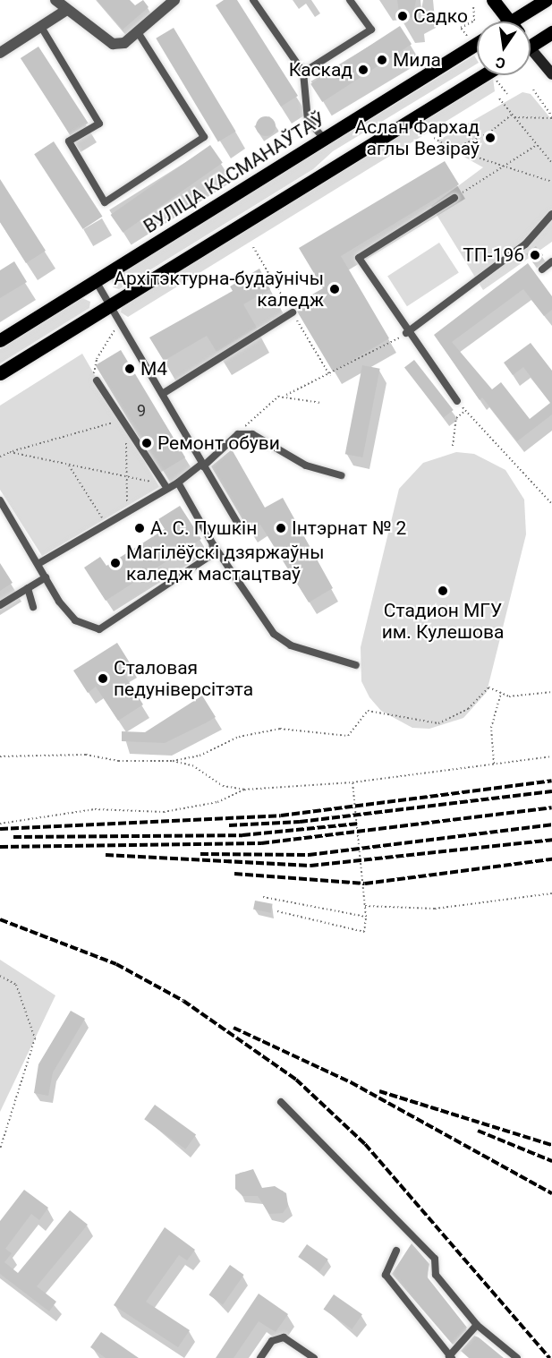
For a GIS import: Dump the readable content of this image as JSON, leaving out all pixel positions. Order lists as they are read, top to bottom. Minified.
{"streets":{"main road":["ВУЛІЦА КАСМАНАЎТАЎ"]},"places":["Садко","Мила","Каскад","Аслан Фархад аглы Везіраў","ТП-196","Архітэктурна-будаўнічы каледж","M4","Ремонт обуви","А. С. Пушкін","Інтэрнат № 2","Магілёўскі дзяржаўны каледж мастацтваў","Стадион МГУ им. Кулешова","Сталовая педуніверсітэта"],"house_numbers":["9"],"north":"bottom"}
